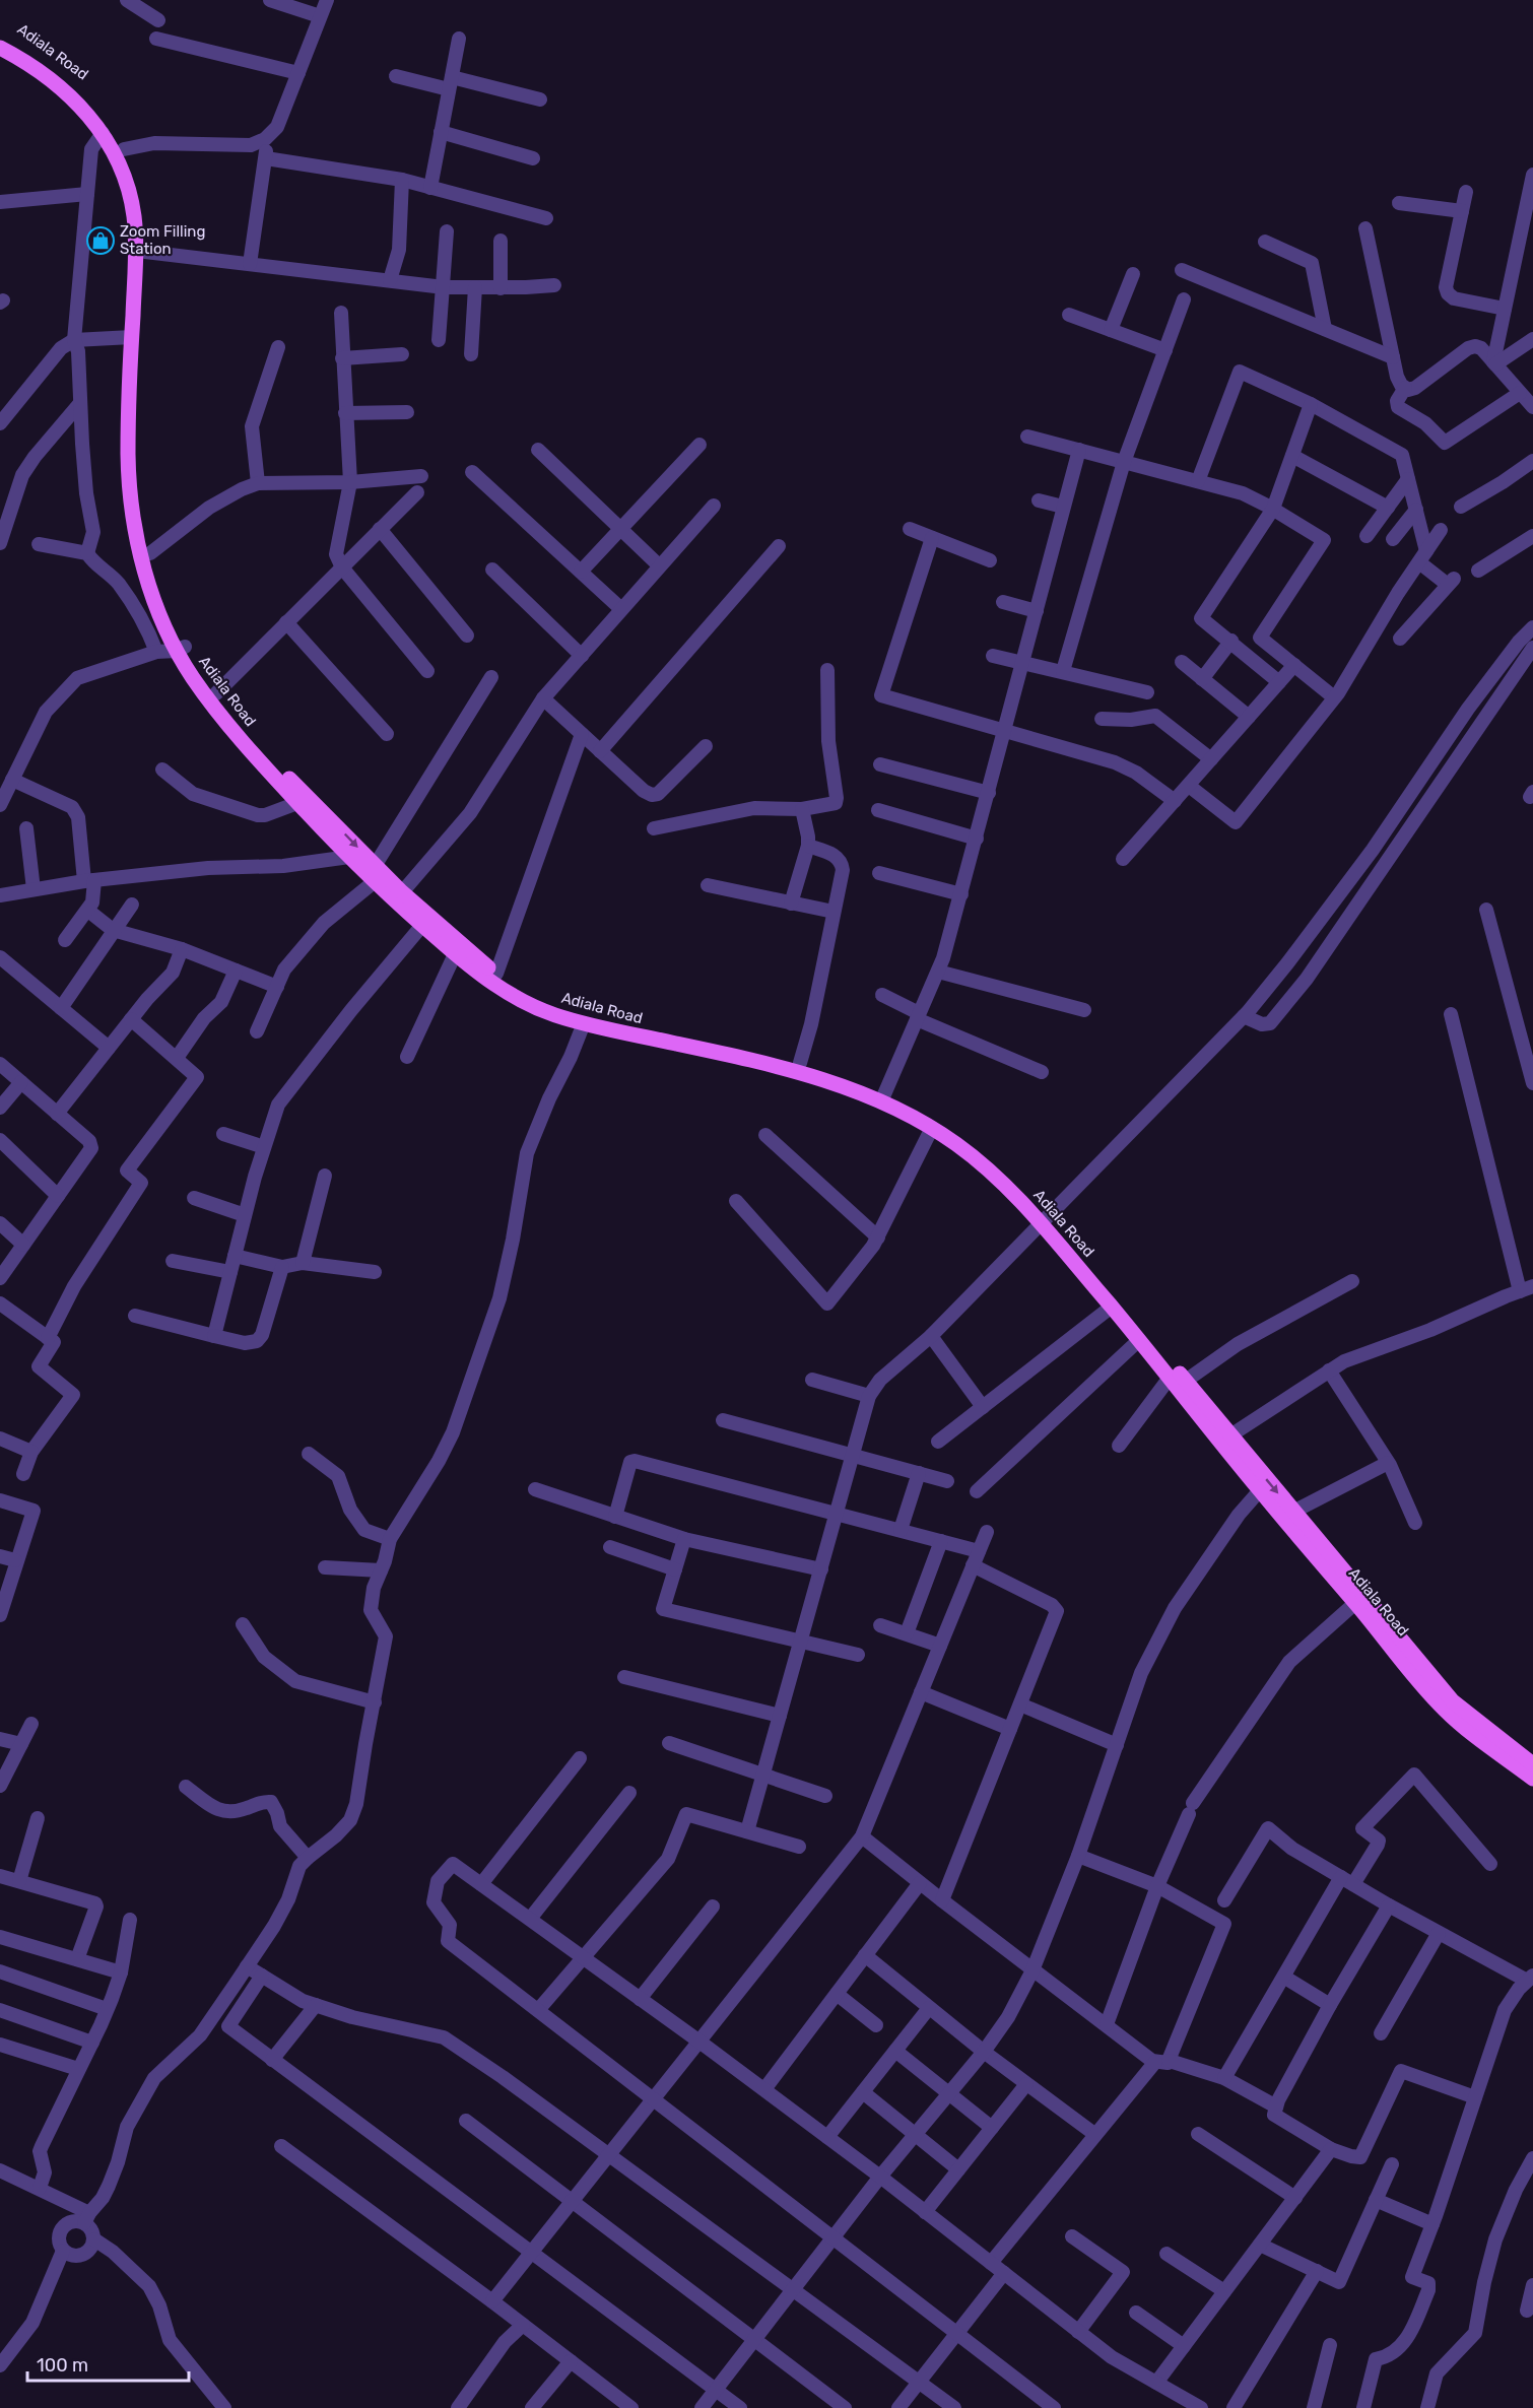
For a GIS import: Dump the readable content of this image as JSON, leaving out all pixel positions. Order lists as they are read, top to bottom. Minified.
{"streets":{"main road":["Adiala Road"]},"places":{"shop":["Zoom Filling Station"]},"scale_bar":"100 m"}
